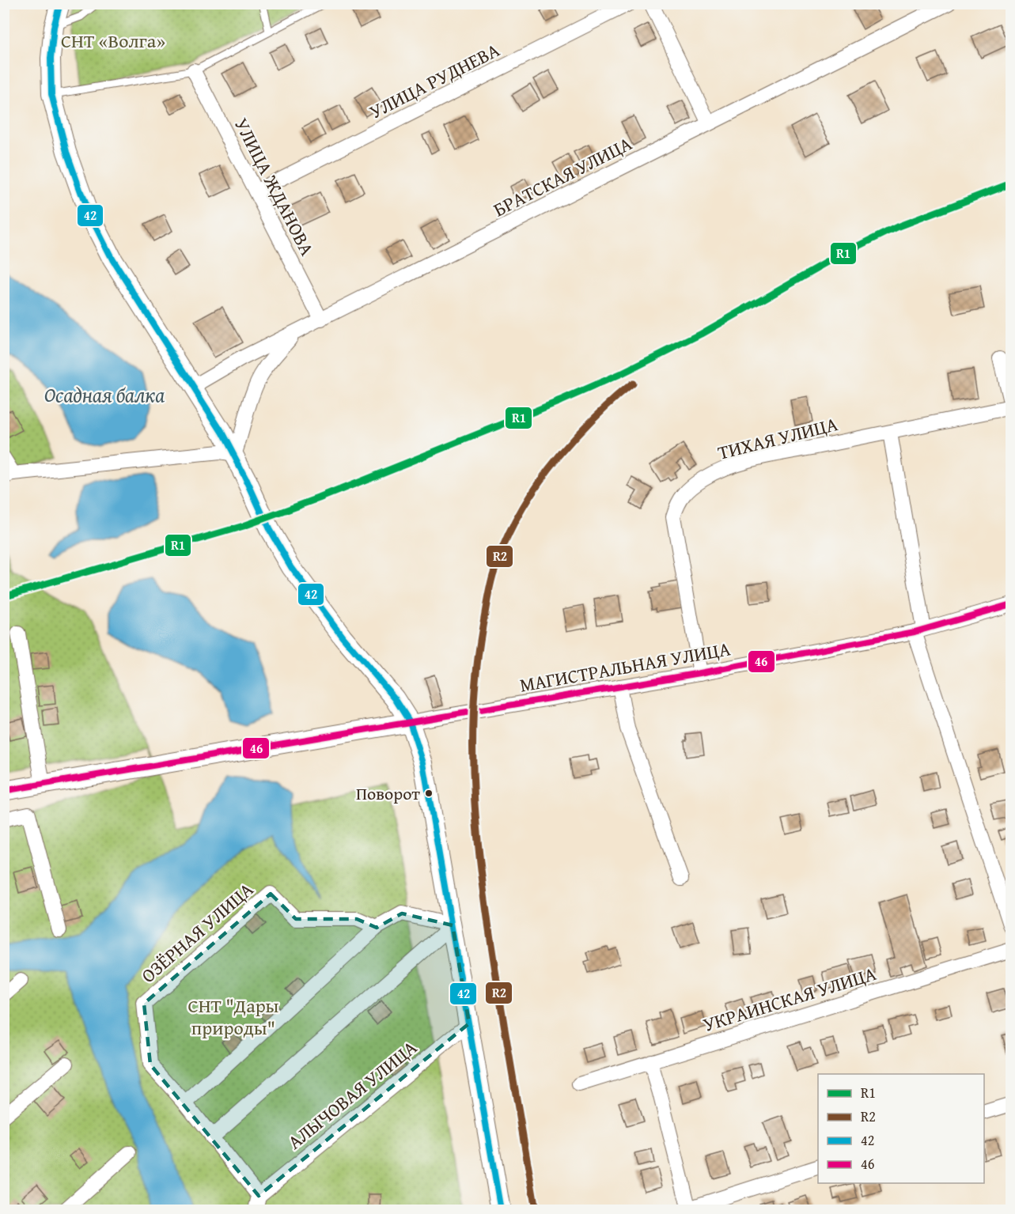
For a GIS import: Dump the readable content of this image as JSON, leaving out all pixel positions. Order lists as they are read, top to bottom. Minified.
{"streets":{"street":["УЛИЦА РУДНЕВА","БРАТСКАЯ УЛИЦА","УЛИЦА ЖДАНОВА","ТИХАЯ УЛИЦА","МАГИСТРАЛЬНАЯ УЛИЦА","ОЗЁРНАЯ УЛИЦА","УКРАИНСКАЯ УЛИЦА","АЛЫЧОВАЯ УЛИЦА"]},"crossings":[["УЛИЦА РУДНЕВА","УЛИЦА ЖДАНОВА"],["БРАТСКАЯ УЛИЦА","УЛИЦА ЖДАНОВА"],["ТИХАЯ УЛИЦА","МАГИСТРАЛЬНАЯ УЛИЦА"]],"water":["Осадная балка"],"parks":["СНТ «Волга»","СНТ \"Дары природы\""],"places":["Поворот"],"lines":["transit line 42","transit line R1","transit line R2","transit line 46"],"legend":["R1","R2","42","46"]}
